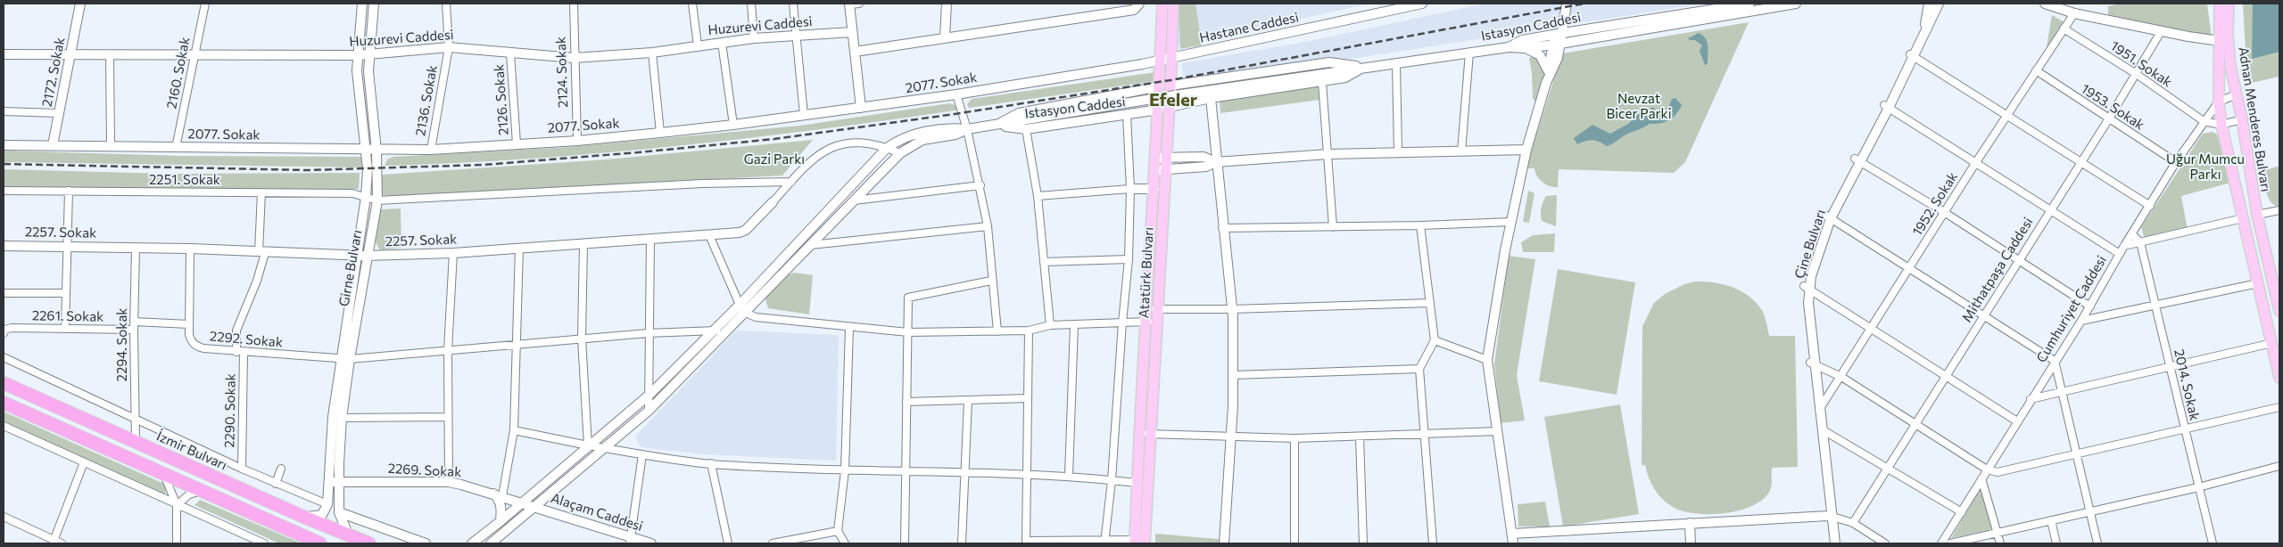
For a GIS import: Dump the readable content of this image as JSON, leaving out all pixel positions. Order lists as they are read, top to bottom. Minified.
{"streets":{"highway":["İzmir Bulvarı"],"main road":["Adnan Menderes Bulvarı","Atatürk Bulvarı"],"street":["Huzurevi Caddesi","Istasyon Caddesi","Hastane Caddesi","1951. Sokak","2172. Sokak","2124. Sokak","2160. Sokak","2077. Sokak","2126. Sokak","2136. Sokak","1953. Sokak","2251. Sokak","1952. Sokak","2257. Sokak","Çine Bulvarı","Girne Bulvarı","Mithatpaşa Caddesi","Cumhuriyet Caddesi","2261. Sokak","2292. Sokak","2294. Sokak","2014. Sokak","2290. Sokak","2269. Sokak","Alaçam Caddesi"]},"crossings":[["Huzurevi Caddesi","2172. Sokak"],["Huzurevi Caddesi","2124. Sokak"],["Huzurevi Caddesi","2160. Sokak"],["Huzurevi Caddesi","2126. Sokak"],["Huzurevi Caddesi","2136. Sokak"],["Huzurevi Caddesi","Girne Bulvarı"],["Hastane Caddesi","2077. Sokak"],["1951. Sokak","1952. Sokak"],["1951. Sokak","Mithatpaşa Caddesi"],["1951. Sokak","Cumhuriyet Caddesi"],["2172. Sokak","2077. Sokak"],["2124. Sokak","2077. Sokak"],["2160. Sokak","2077. Sokak"],["2077. Sokak","2126. Sokak"],["2077. Sokak","2136. Sokak"],["2077. Sokak","Girne Bulvarı"],["1953. Sokak","1952. Sokak"],["1953. Sokak","Mithatpaşa Caddesi"],["1953. Sokak","Cumhuriyet Caddesi"],["Adnan Menderes Bulvarı","Cumhuriyet Caddesi"],["2251. Sokak","Girne Bulvarı"],["2251. Sokak","2290. Sokak"],["1952. Sokak","Çine Bulvarı"],["2257. Sokak","Girne Bulvarı"],["2257. Sokak","2292. Sokak"],["2257. Sokak","2294. Sokak"],["2257. Sokak","2290. Sokak"],["Girne Bulvarı","2292. Sokak"],["Girne Bulvarı","İzmir Bulvarı"],["Girne Bulvarı","2269. Sokak"],["2261. Sokak","2294. Sokak"],["2292. Sokak","2290. Sokak"],["2294. Sokak","İzmir Bulvarı"],["2269. Sokak","Alaçam Caddesi"]],"districts":["Efeler"],"parks":["Nevzat Bicer Parki","Gazi Parkı","Uğur Mumcu Parkı"]}
